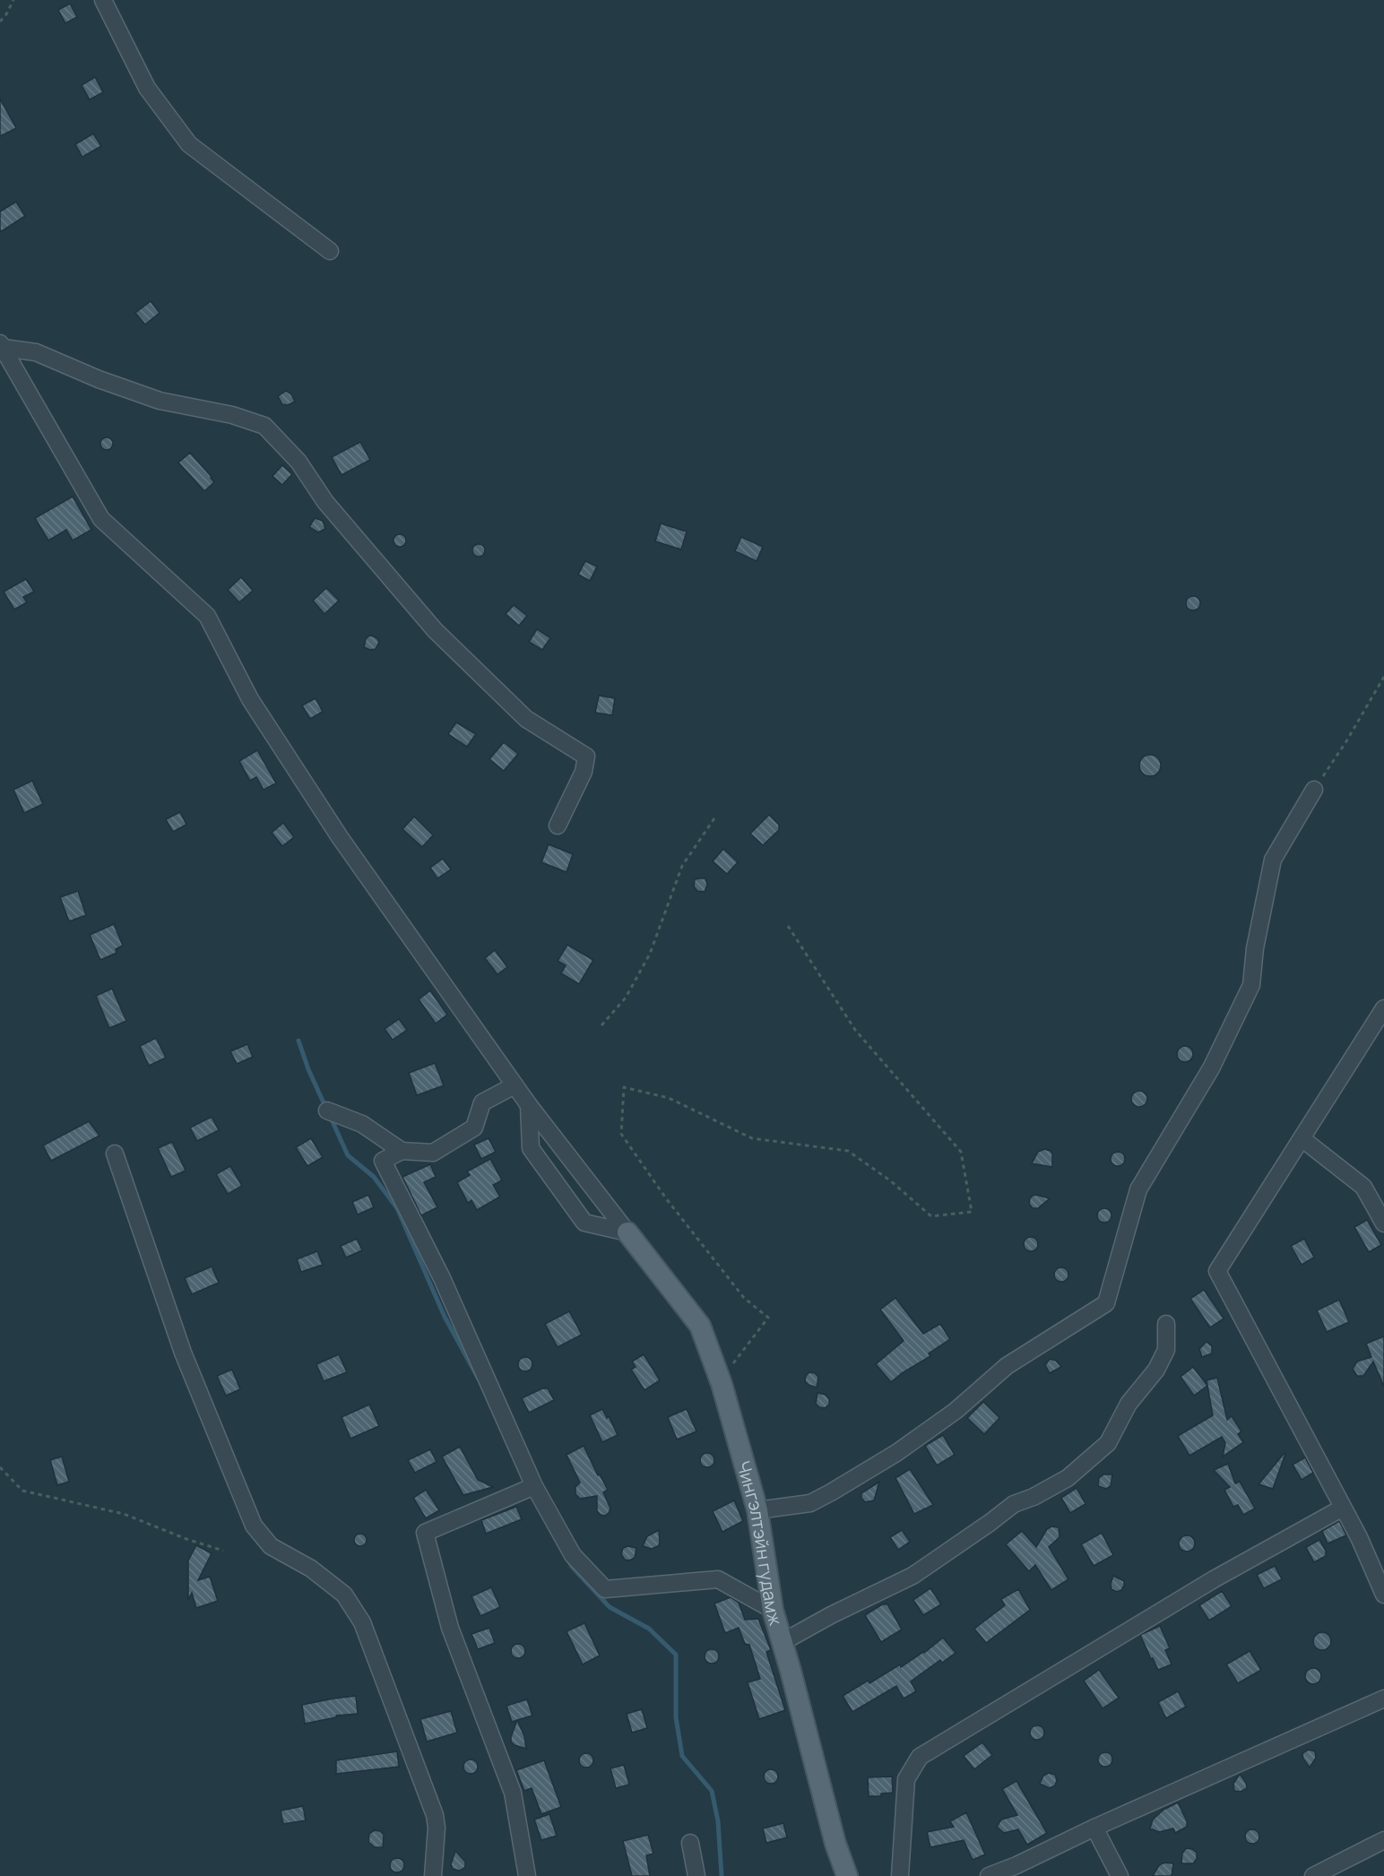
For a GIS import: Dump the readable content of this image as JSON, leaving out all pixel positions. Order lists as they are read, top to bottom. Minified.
{"streets":{"main road":["Чингэлтэйн гудамж"]}}
